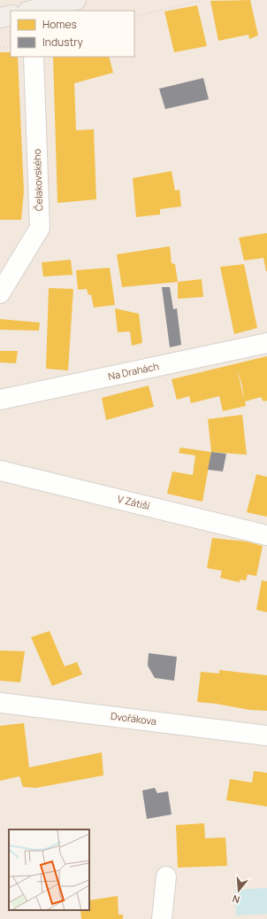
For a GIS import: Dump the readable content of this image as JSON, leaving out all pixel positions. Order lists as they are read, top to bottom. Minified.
{"streets":{"street":["Čelakovského","Na Drahách","V Zátiší","Dvořákova"]},"legend":["Homes","Industry"],"north":"bottom"}
